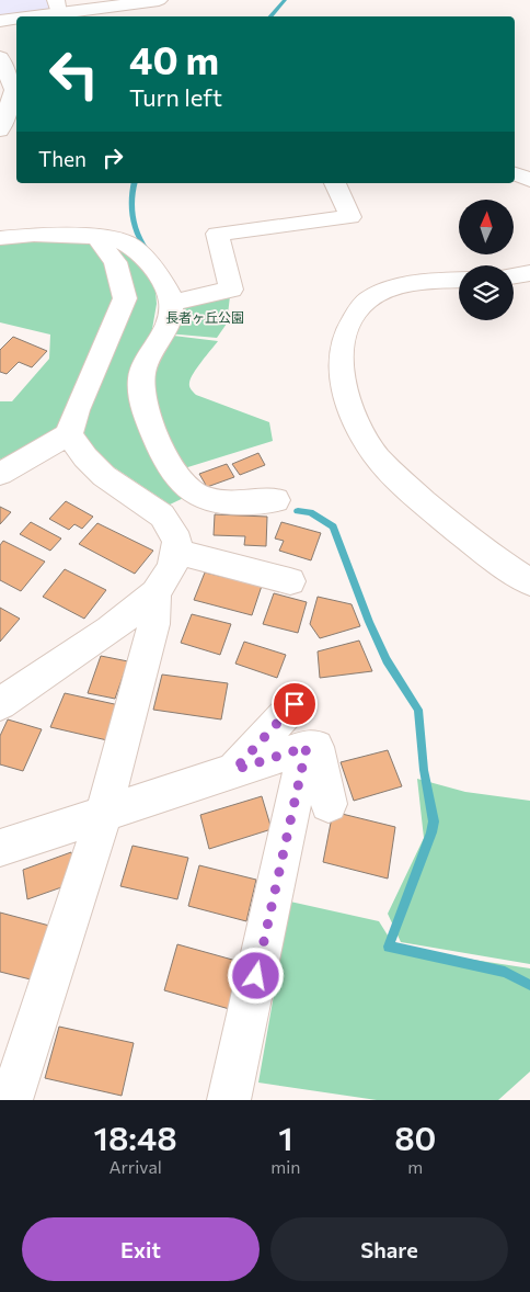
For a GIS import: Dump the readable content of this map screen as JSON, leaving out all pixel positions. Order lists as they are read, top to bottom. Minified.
{"parks":["長者ヶ丘公園"],"north":"top","page":{"turn":["40 m","Turn left"],"then":"Then","eta":["18:48","Arrival","1","min","80","m"],"buttons":["Exit","Share"]}}
